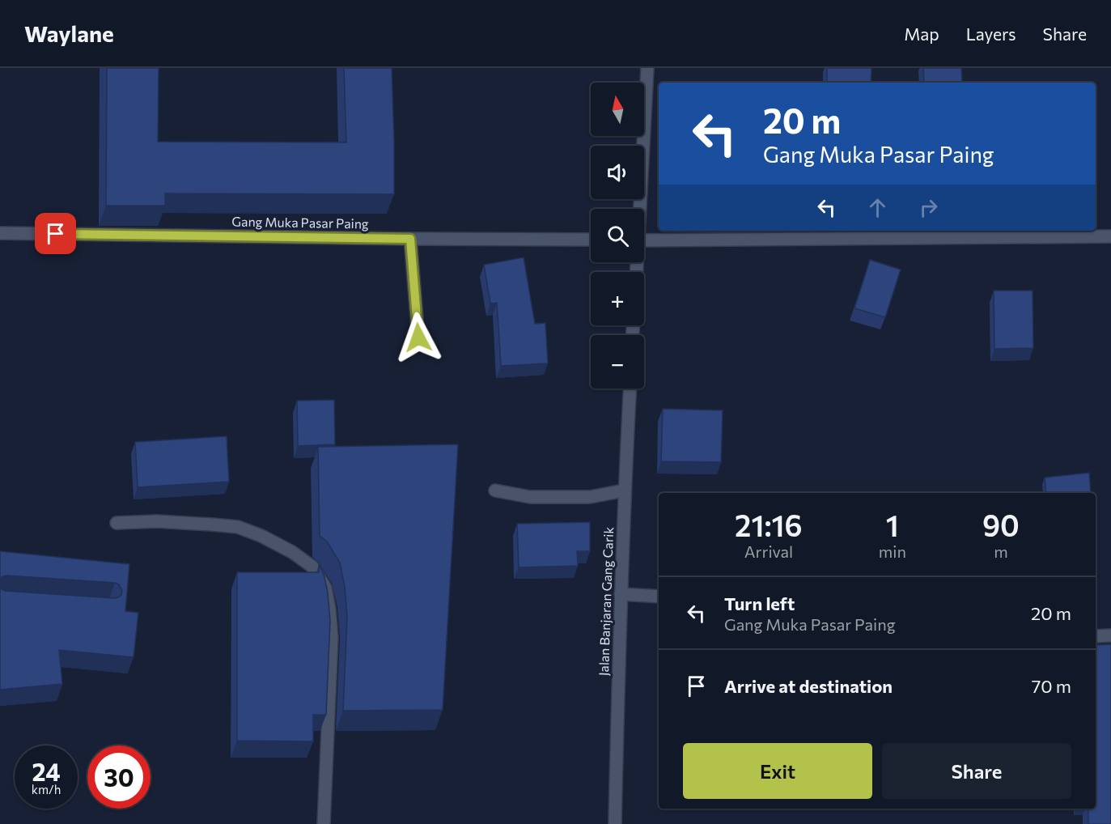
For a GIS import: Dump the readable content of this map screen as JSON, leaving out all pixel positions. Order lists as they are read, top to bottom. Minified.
{"streets":{"street":["Gang Muka Pasar Paing","Jalan Banjaran Gang Carik"]},"north":"top","page":{"header":"Waylane","nav":["Map","Layers","Share"],"map_buttons":["+","−"],"turn":["20 m","Gang Muka Pasar Paing"],"eta":["21:16","Arrival","1","min","90","m"],"list":[{"name":"Turn left","note":"Gang Muka Pasar Paing","value":"20 m"},{"name":"Arrive at destination","value":"70 m"}],"buttons":["Exit","Share"],"speed":"24 km/h","limit":"30"}}
